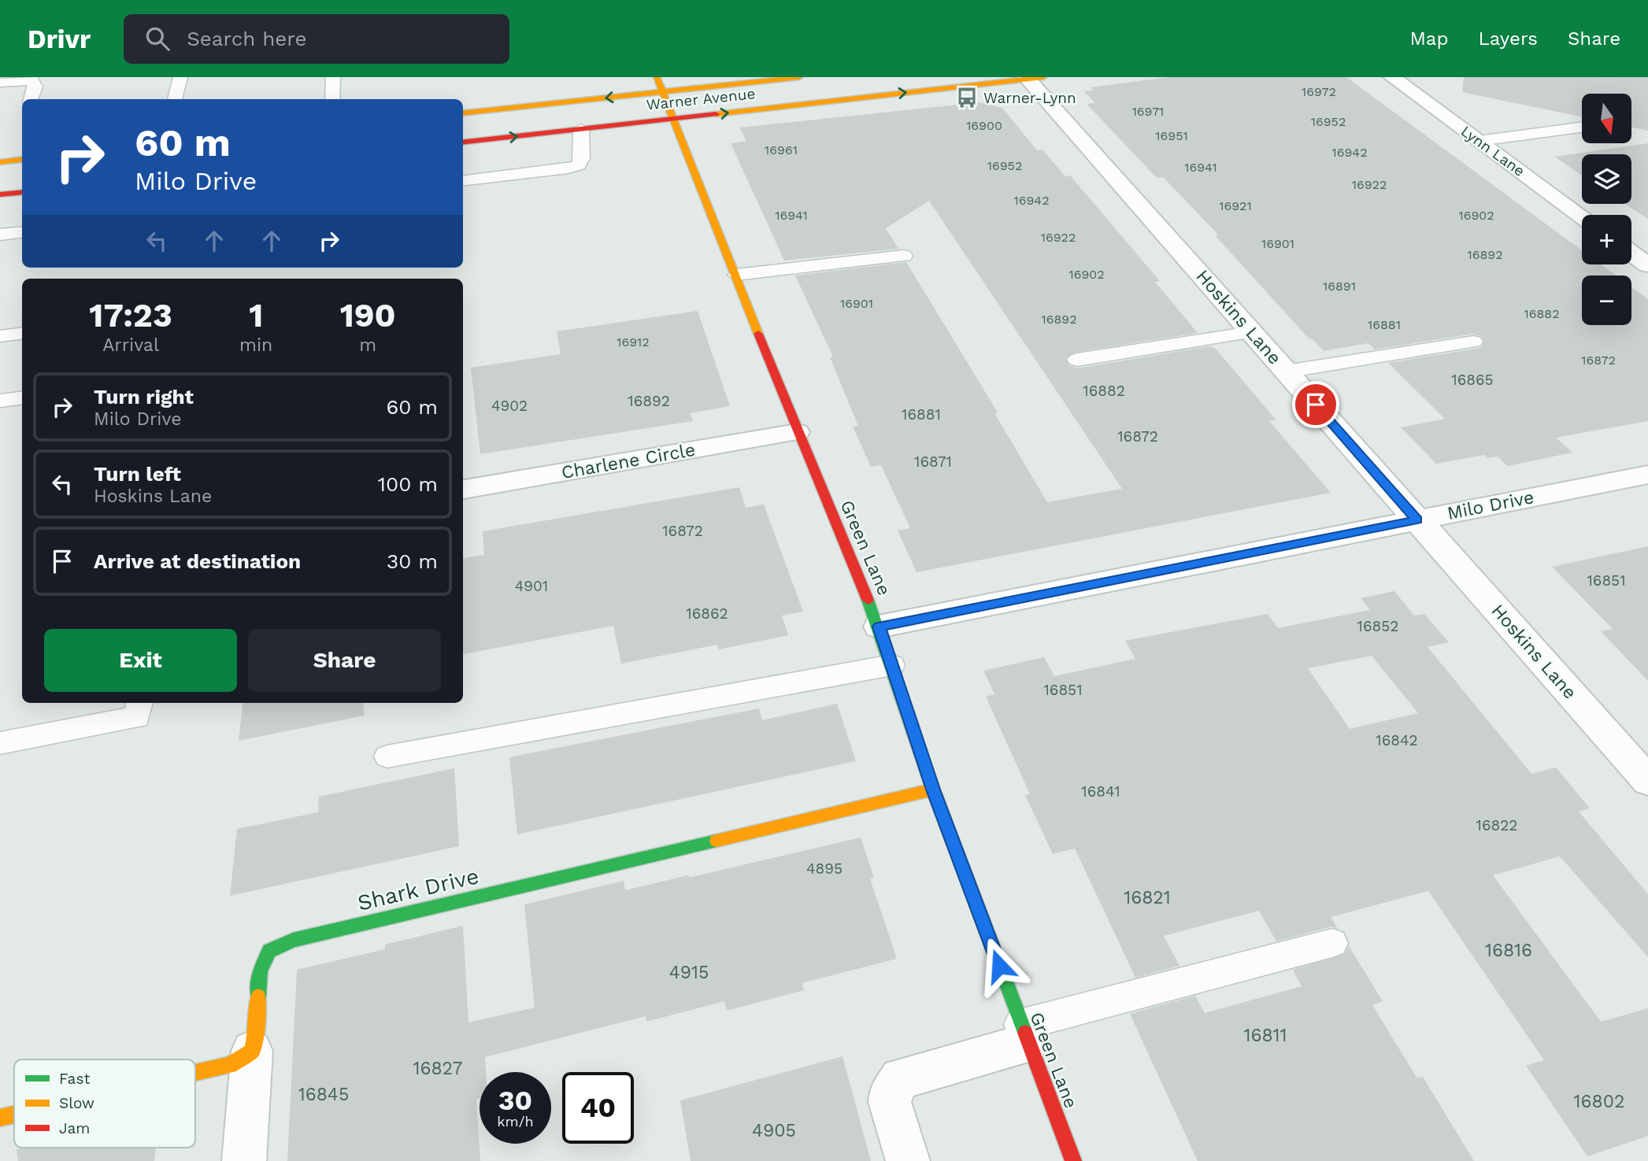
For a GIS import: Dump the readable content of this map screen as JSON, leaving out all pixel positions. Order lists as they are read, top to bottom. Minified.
{"streets":{"street":["Warner Avenue","Lynn Lane","Hoskins Lane","Charlene Circle","Milo Drive","Green Lane","Shark Drive"]},"crossings":[["Warner Avenue","Hoskins Lane"],["Warner Avenue","Green Lane"],["Hoskins Lane","Milo Drive"],["Charlene Circle","Green Lane"],["Milo Drive","Green Lane"],["Green Lane","Shark Drive"]],"places":{"bus stop":["Warner-Lynn"]},"house_numbers":["16972","16971","16952","16900","16951","16961","16942","16952","16941","16922","16942","16921","16941","16902","16922","16901","16892","16902","16891","16901","16882","16892","16881","16912","16872","16865","16882","16892","4902","16881","16872","16871","16872","16851","4901","16862","16852","16851","16842","16841","16822","4895","16821","16816","4915","16811","16827","16845","16802","4905"],"legend":["Fast","Slow","Jam"],"north":"bottom","page":{"header":"Drivr","search":"Search here","nav":["Map","Layers","Share"],"map_buttons":["+","−"],"turn":["60 m","Milo Drive"],"eta":["17:23","Arrival","1","min","190","m"],"list":[{"name":"Turn right","note":"Milo Drive","value":"60 m"},{"name":"Turn left","note":"Hoskins Lane","value":"100 m"},{"name":"Arrive at destination","value":"30 m"}],"buttons":["Exit","Share"],"speed":"30 km/h","limit":"40"}}
